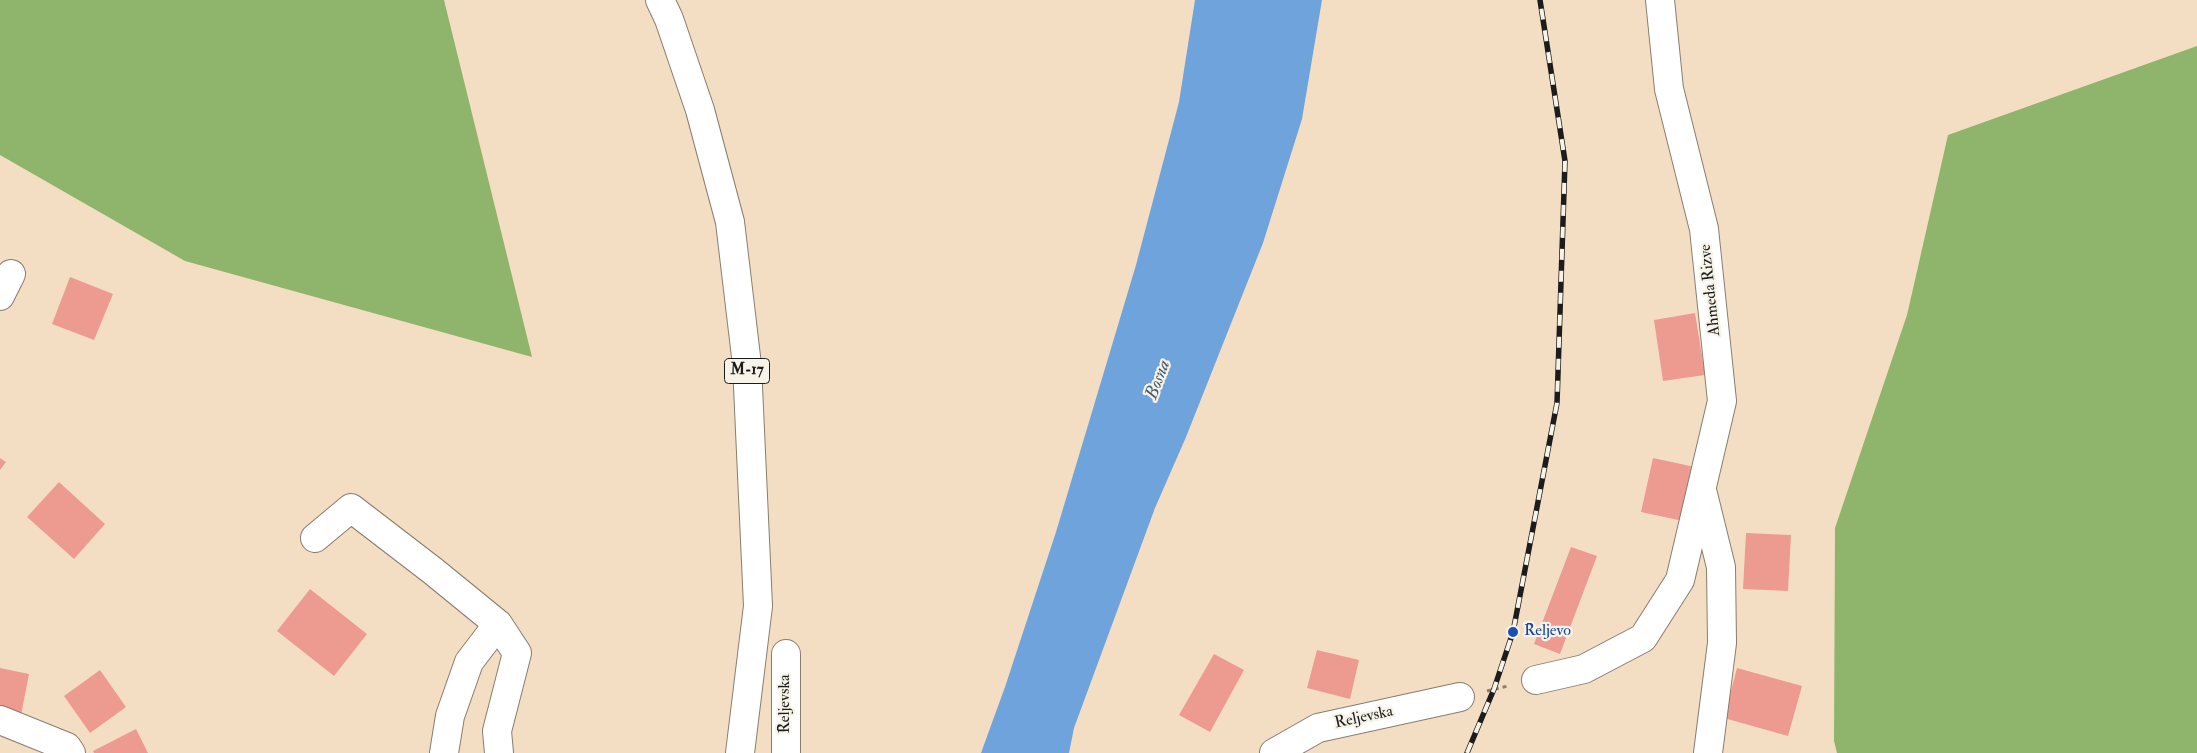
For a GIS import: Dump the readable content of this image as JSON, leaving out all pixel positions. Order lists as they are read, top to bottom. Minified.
{"streets":{"street":["Ahmeda Rizve","M-17","Reljevska"]},"water":["Bosna"],"places":["Reljevo"]}
